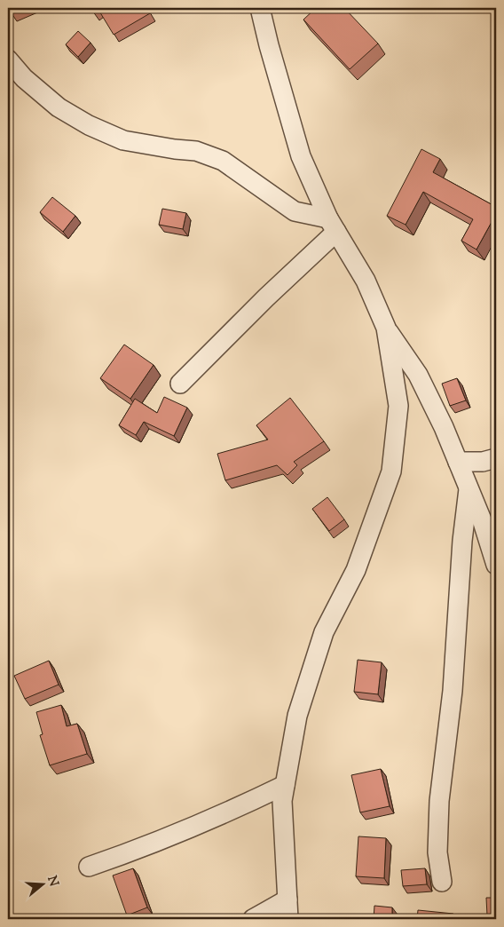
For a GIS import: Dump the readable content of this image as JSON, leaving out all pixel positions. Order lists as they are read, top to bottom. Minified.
{"north":"right"}
